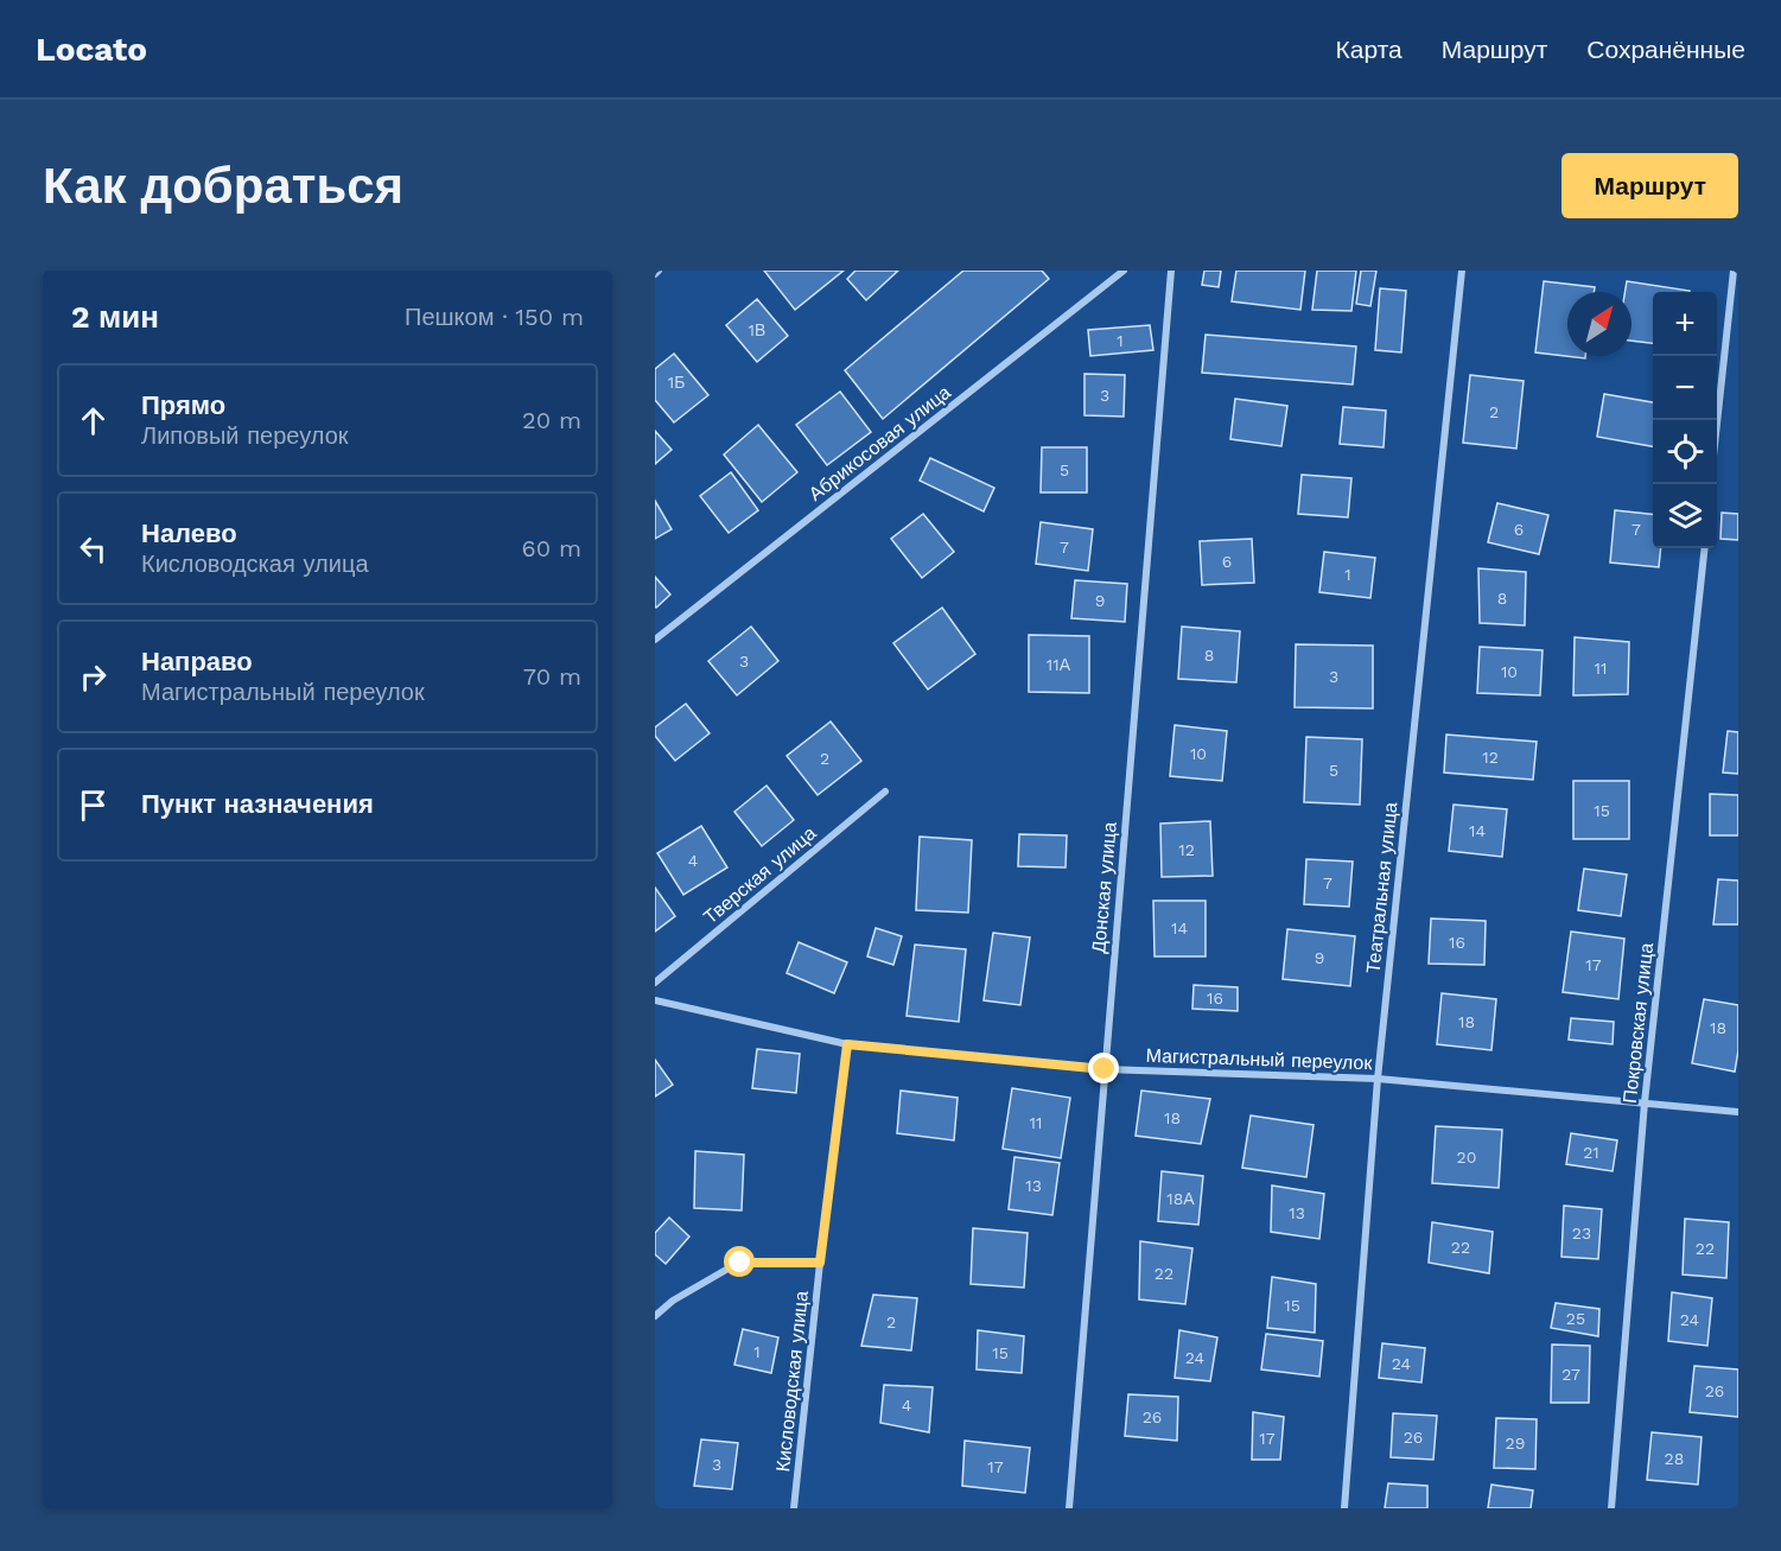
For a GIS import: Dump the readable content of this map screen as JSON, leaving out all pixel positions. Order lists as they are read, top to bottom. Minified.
{"streets":{"street":["Абрикосовая улица","Тверская улица","Донская улица","Театральная улица","Покровская улица","Магистральный переулок","Кисловодская улица"]},"crossings":[["Донская улица","Магистральный переулок"],["Театральная улица","Магистральный переулок"],["Покровская улица","Магистральный переулок"],["Магистральный переулок","Кисловодская улица"]],"house_numbers":["1В","1","1Б","3","2","5","6","7","7","6","1","8","9","8","3","11А","11","10","3","10","12","2","5","15","14","12","4","7","14","16","9","17","16","18","18","18","11","21","20","13","18А","13","23","22","22","22","15","25","24","2","1","15","24","24","27","26","4","26","26","17","29","28","3","17"],"north":"top right","page":{"header":"Locato","nav":["Карта","Маршрут","Сохранённые"],"buttons":"Маршрут","title":"Как добраться","heading":["2 мин","Пешком · 150 m"],"map_buttons":["+","−"],"list":[["Прямо","Липовый переулок","20 m"],["Налево","Кисловодская улица","60 m"],["Направо","Магистральный переулок","70 m"],"Пункт назначения"]}}
